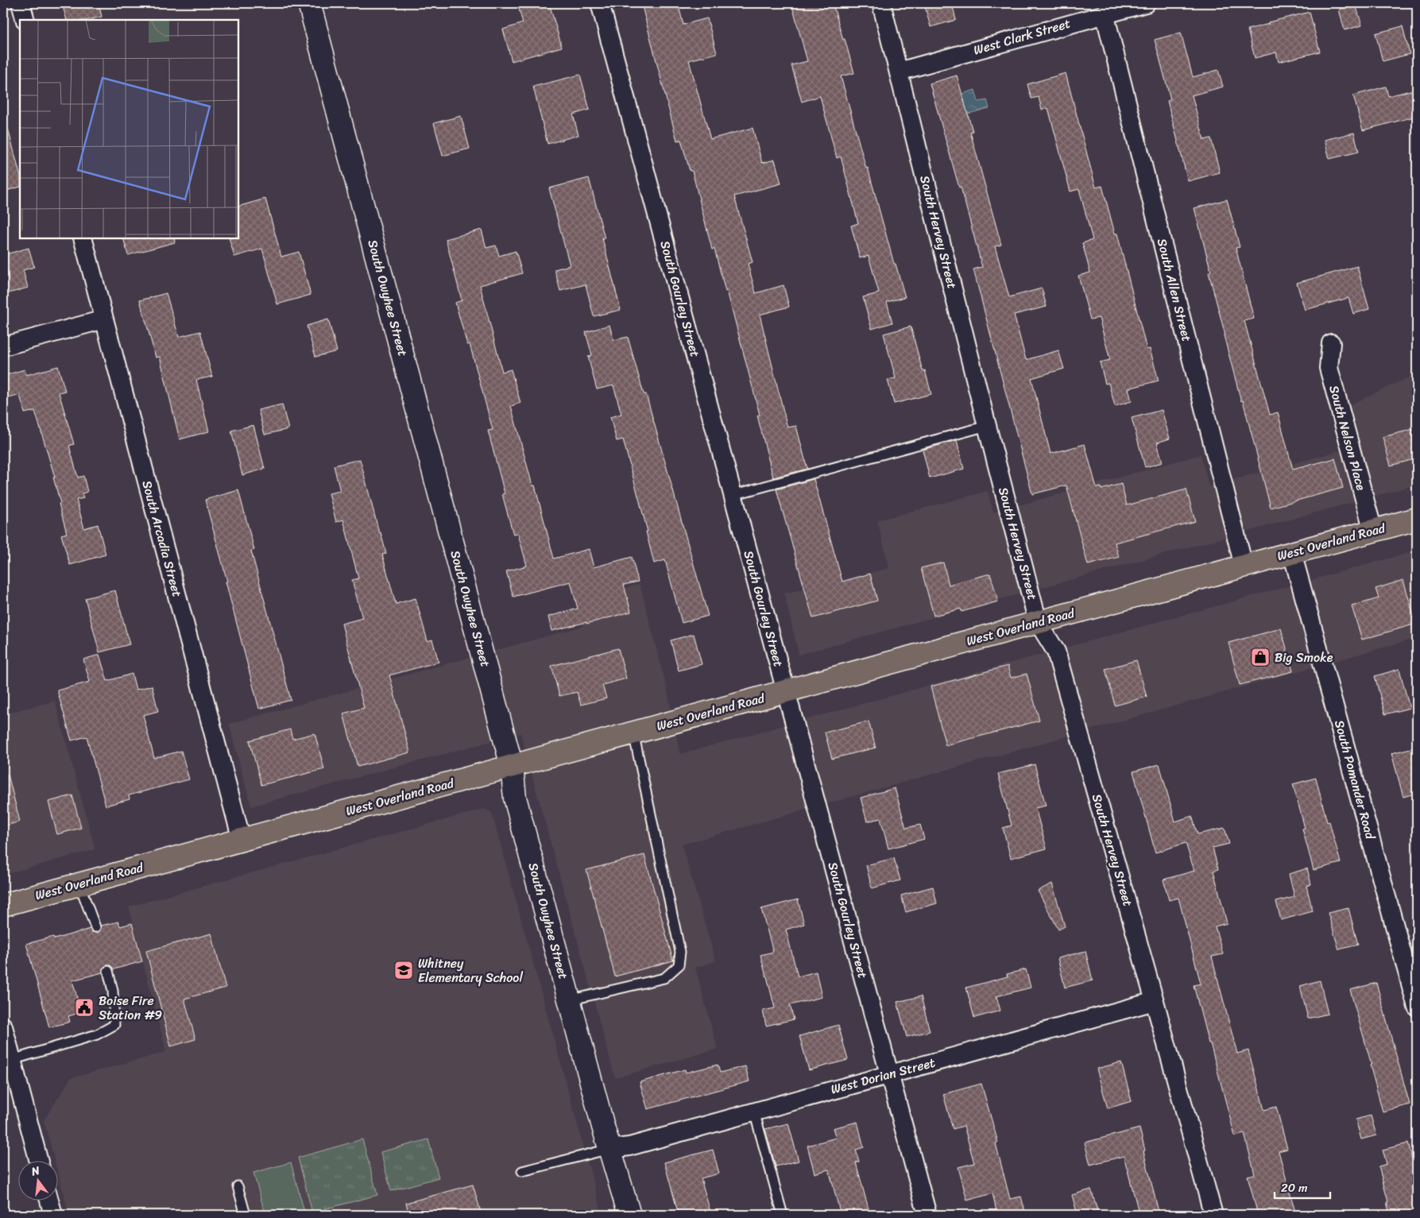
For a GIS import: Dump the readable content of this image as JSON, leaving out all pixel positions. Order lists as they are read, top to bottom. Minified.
{"streets":{"main road":["West Overland Road"],"street":["West Clark Street","South Hervey Street","South Allen Street","South Owyhee Street","South Gourley Street","South Nelson Place","South Arcadia Street","South Pomander Road","West Dorian Street"]},"crossings":[["West Clark Street","South Hervey Street"],["West Clark Street","South Allen Street"],["South Hervey Street","West Overland Road"],["South Hervey Street","West Dorian Street"],["South Allen Street","West Overland Road"],["South Owyhee Street","West Overland Road"],["South Owyhee Street","West Dorian Street"],["South Gourley Street","West Overland Road"],["South Gourley Street","West Dorian Street"],["South Nelson Place","West Overland Road"],["South Arcadia Street","West Overland Road"],["West Overland Road","South Pomander Road"]],"places":{"shop":["Big Smoke"],"school or university":["Whitney Elementary School"],"public building":["Boise Fire Station #9"]},"scale_bar":"20 m","north":"top"}
